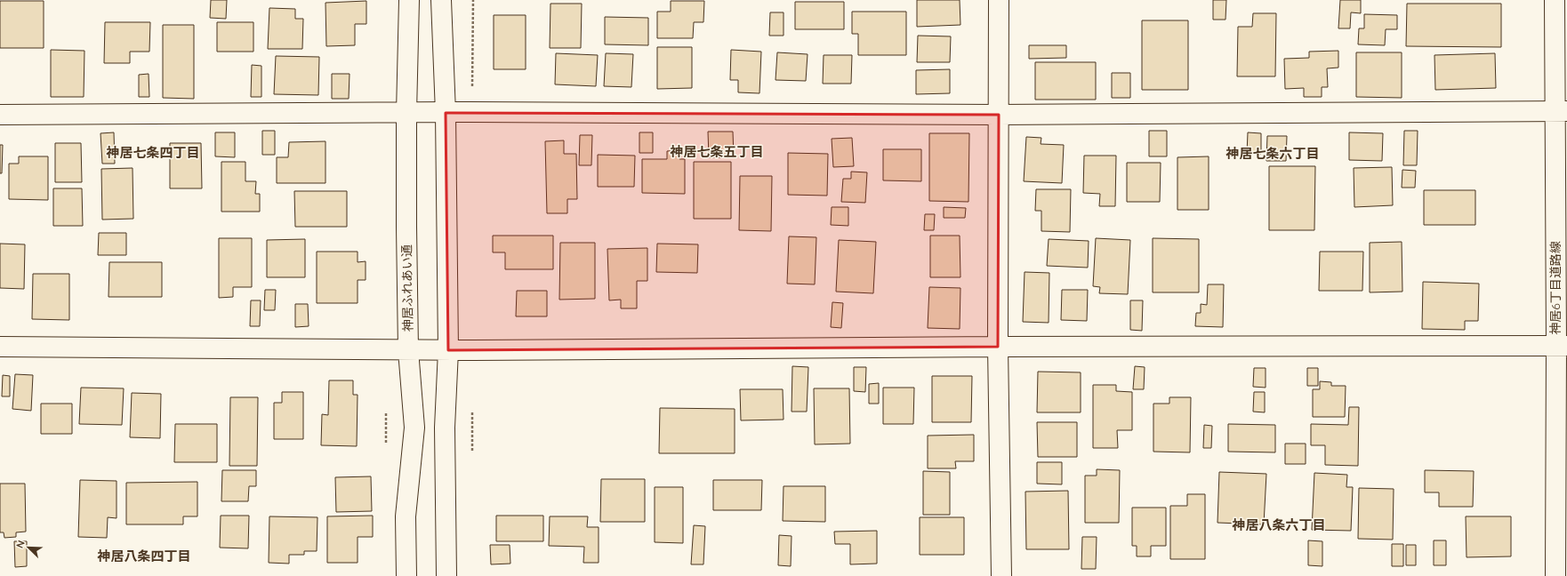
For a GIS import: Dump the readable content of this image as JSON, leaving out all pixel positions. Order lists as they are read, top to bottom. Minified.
{"streets":{"street":["神居ふれあい通","神居6丁目道路線"]},"districts":["神居七条五丁目","神居七条四丁目","神居七条六丁目","神居八条六丁目","神居八条四丁目"],"north":"top left"}
